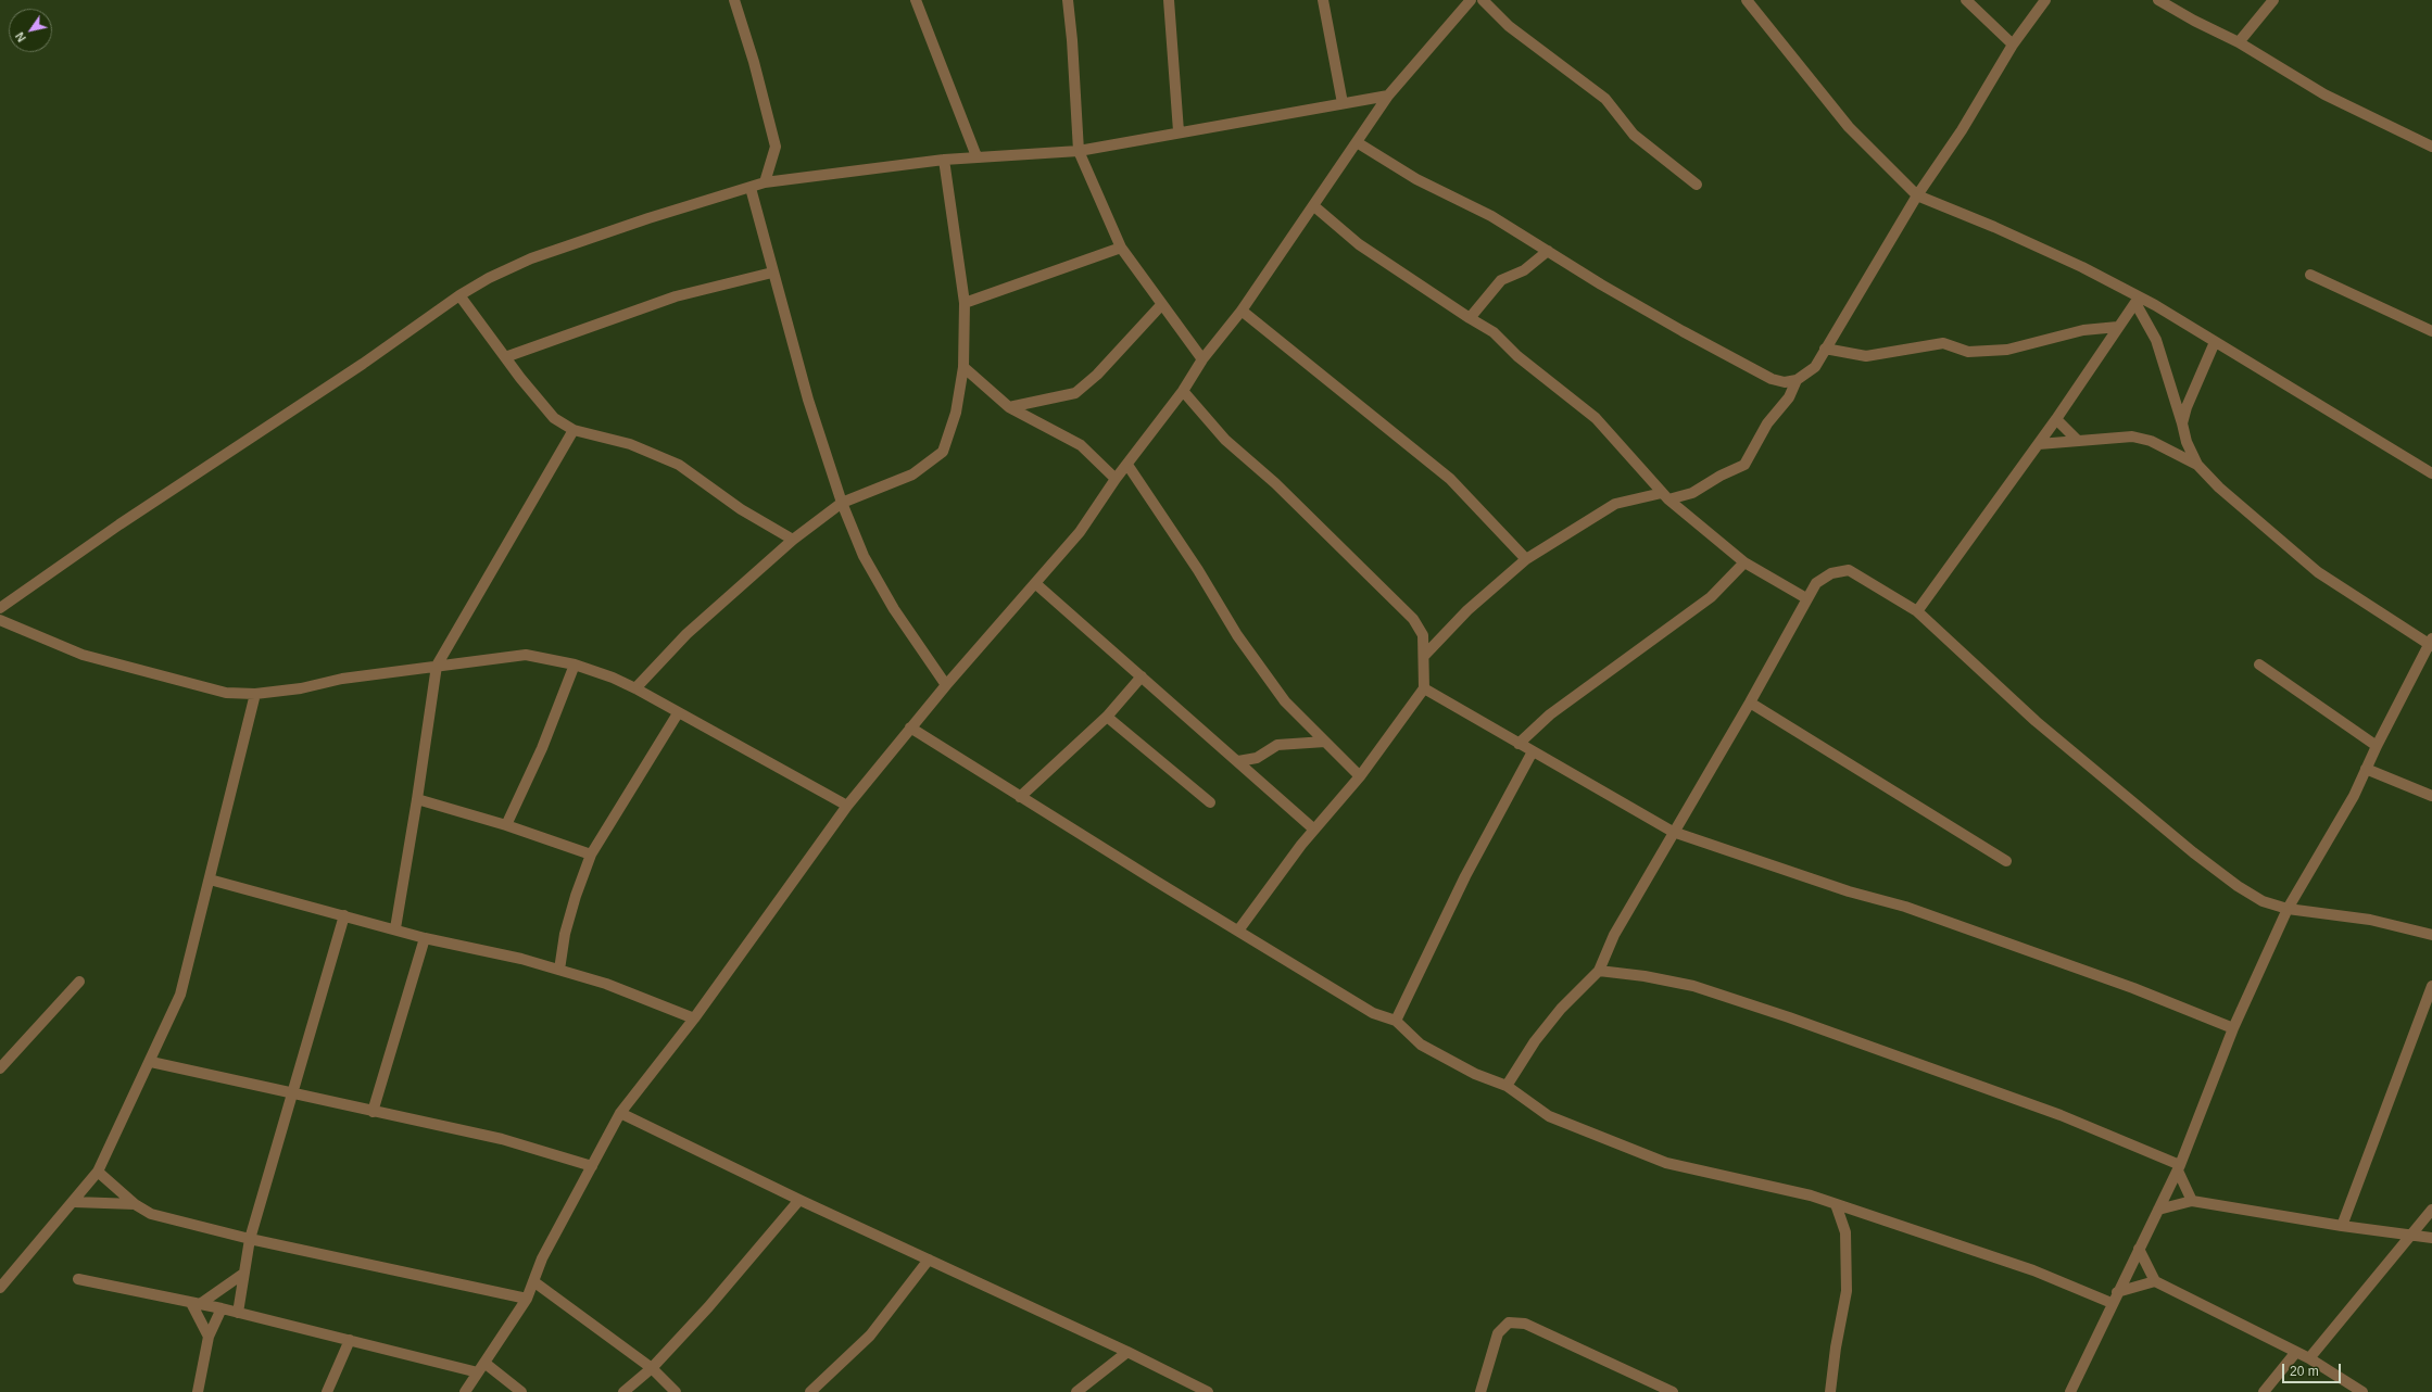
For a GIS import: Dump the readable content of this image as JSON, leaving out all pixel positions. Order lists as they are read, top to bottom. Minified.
{"scale_bar":"20 m","north":"bottom left"}
